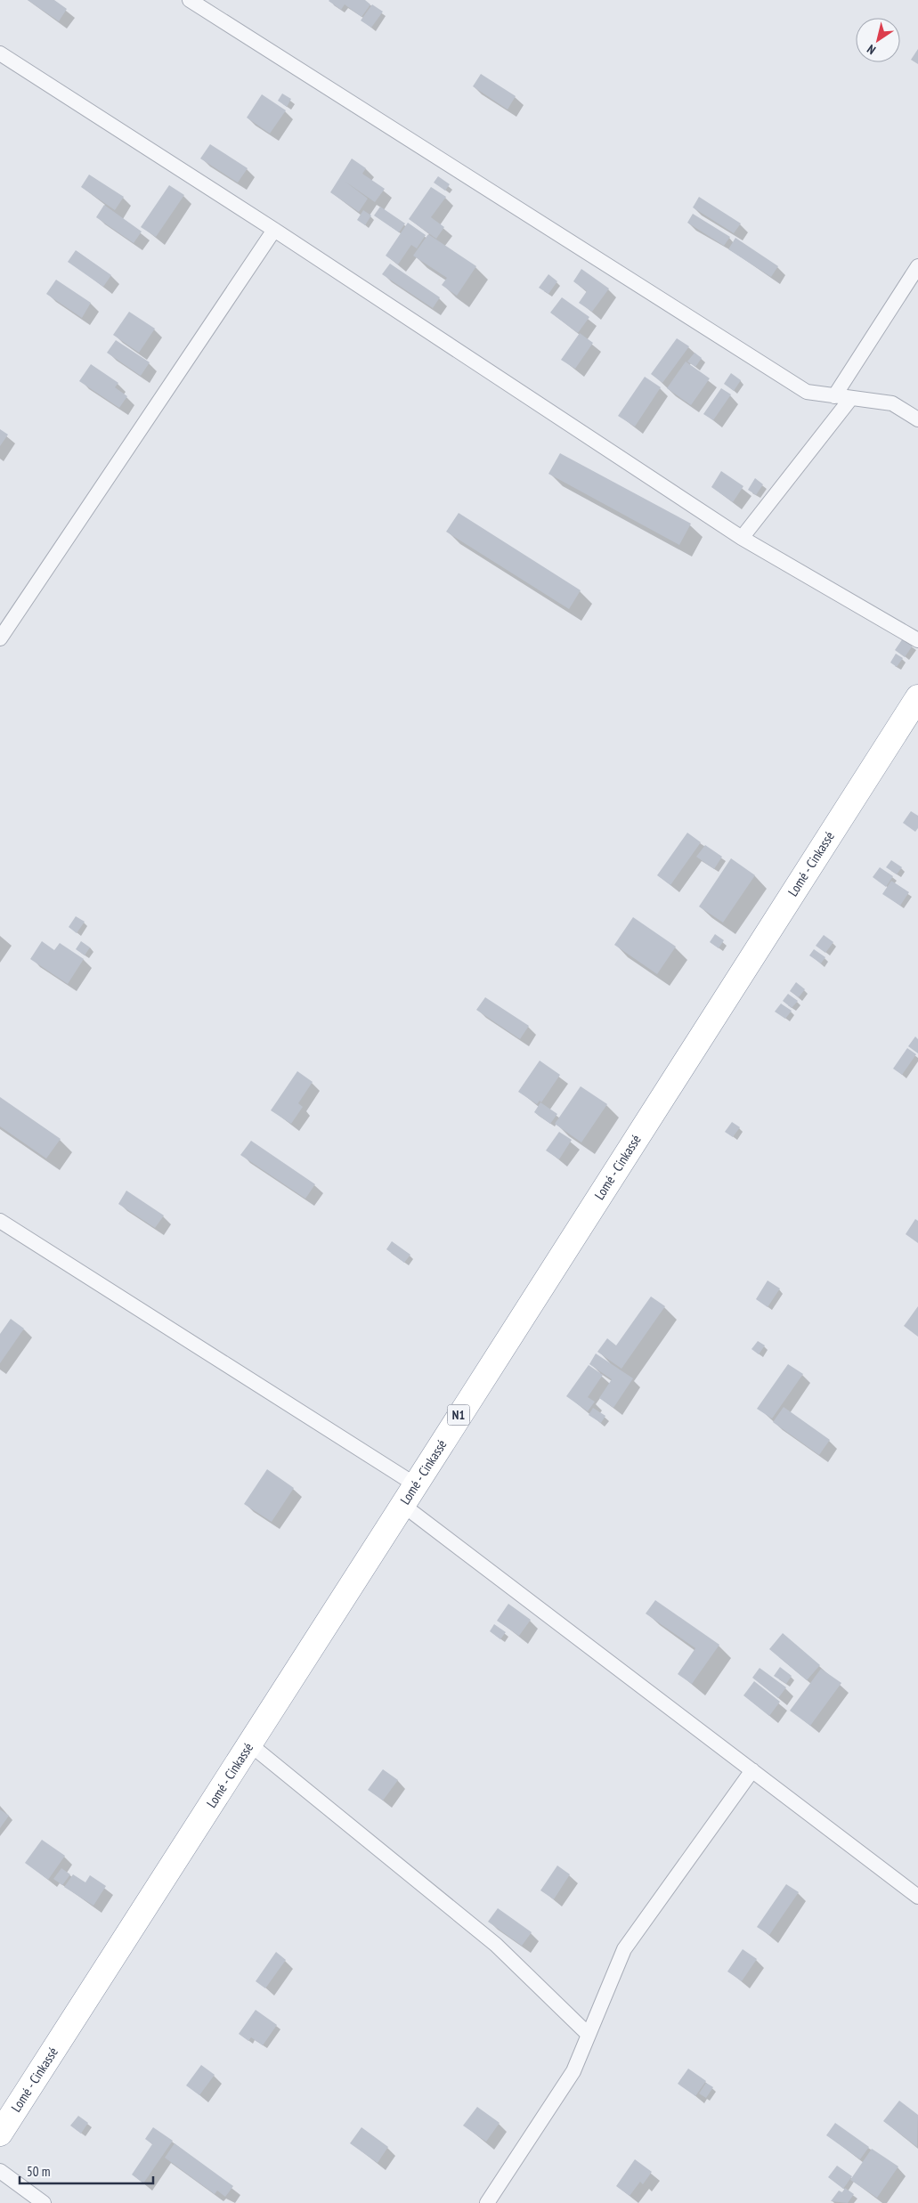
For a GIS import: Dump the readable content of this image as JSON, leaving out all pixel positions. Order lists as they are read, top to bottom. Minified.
{"streets":{"highway":["Lomé - Cinkassé","N1"]},"scale_bar":"50 m","north":"bottom left"}
